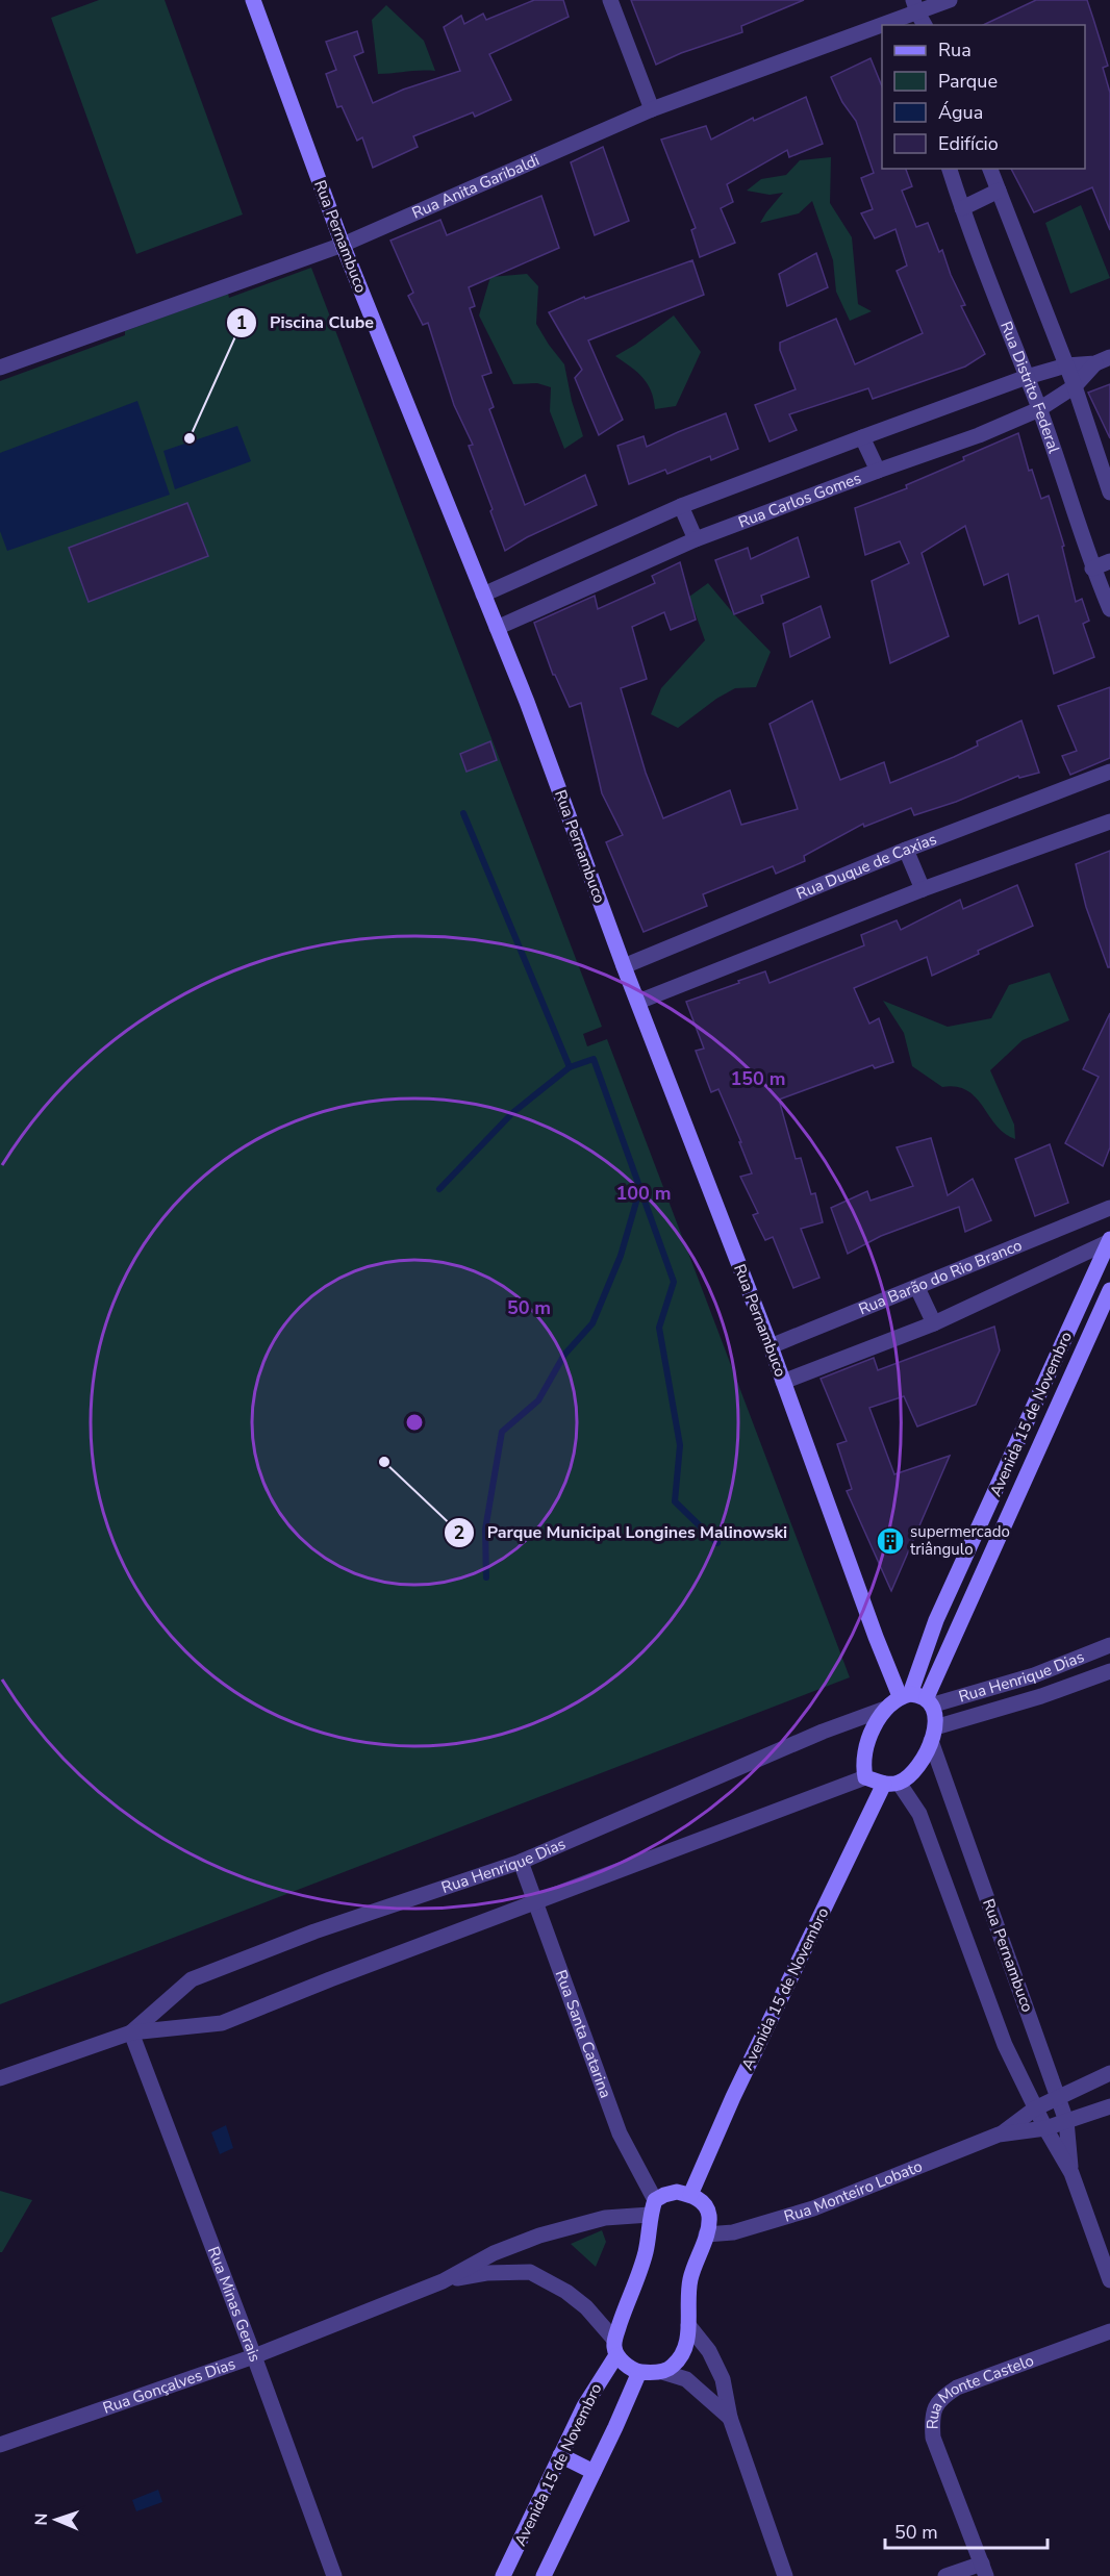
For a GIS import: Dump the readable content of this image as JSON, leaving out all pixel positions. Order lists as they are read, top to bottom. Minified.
{"streets":{"main road":["Rua Pernambuco","Avenida 15 de Novembro"],"street":["Rua Anita Garibaldi","Rua Distrito Federal","Rua Carlos Gomes","Rua Duque de Caxias","Rua Barão do Rio Branco","Rua Henrique Dias","Rua Santa Catarina","Rua Monteiro Lobato","Rua Minas Gerais","Rua Gonçalves Dias","Rua Monte Castelo"]},"crossings":[["Rua Anita Garibaldi","Rua Pernambuco"],["Rua Pernambuco","Rua Carlos Gomes"],["Rua Pernambuco","Rua Duque de Caxias"],["Rua Pernambuco","Rua Barão do Rio Branco"],["Rua Pernambuco","Avenida 15 de Novembro"],["Rua Pernambuco","Rua Henrique Dias"],["Rua Pernambuco","Rua Monteiro Lobato"],["Rua Distrito Federal","Rua Carlos Gomes"],["Avenida 15 de Novembro","Rua Henrique Dias"],["Avenida 15 de Novembro","Rua Santa Catarina"],["Avenida 15 de Novembro","Rua Gonçalves Dias"],["Rua Henrique Dias","Rua Santa Catarina"],["Rua Henrique Dias","Rua Minas Gerais"],["Rua Santa Catarina","Rua Gonçalves Dias"],["Rua Minas Gerais","Rua Gonçalves Dias"]],"places":{"other":["Piscina Clube","Parque Municipal Longines Malinowski"],"building":["supermercado triângulo"]},"legend":["Rua","Parque","Água","Edifício"],"scale_bar":"50 m","north":"left","rings":["150 m","100 m","50 m"]}
